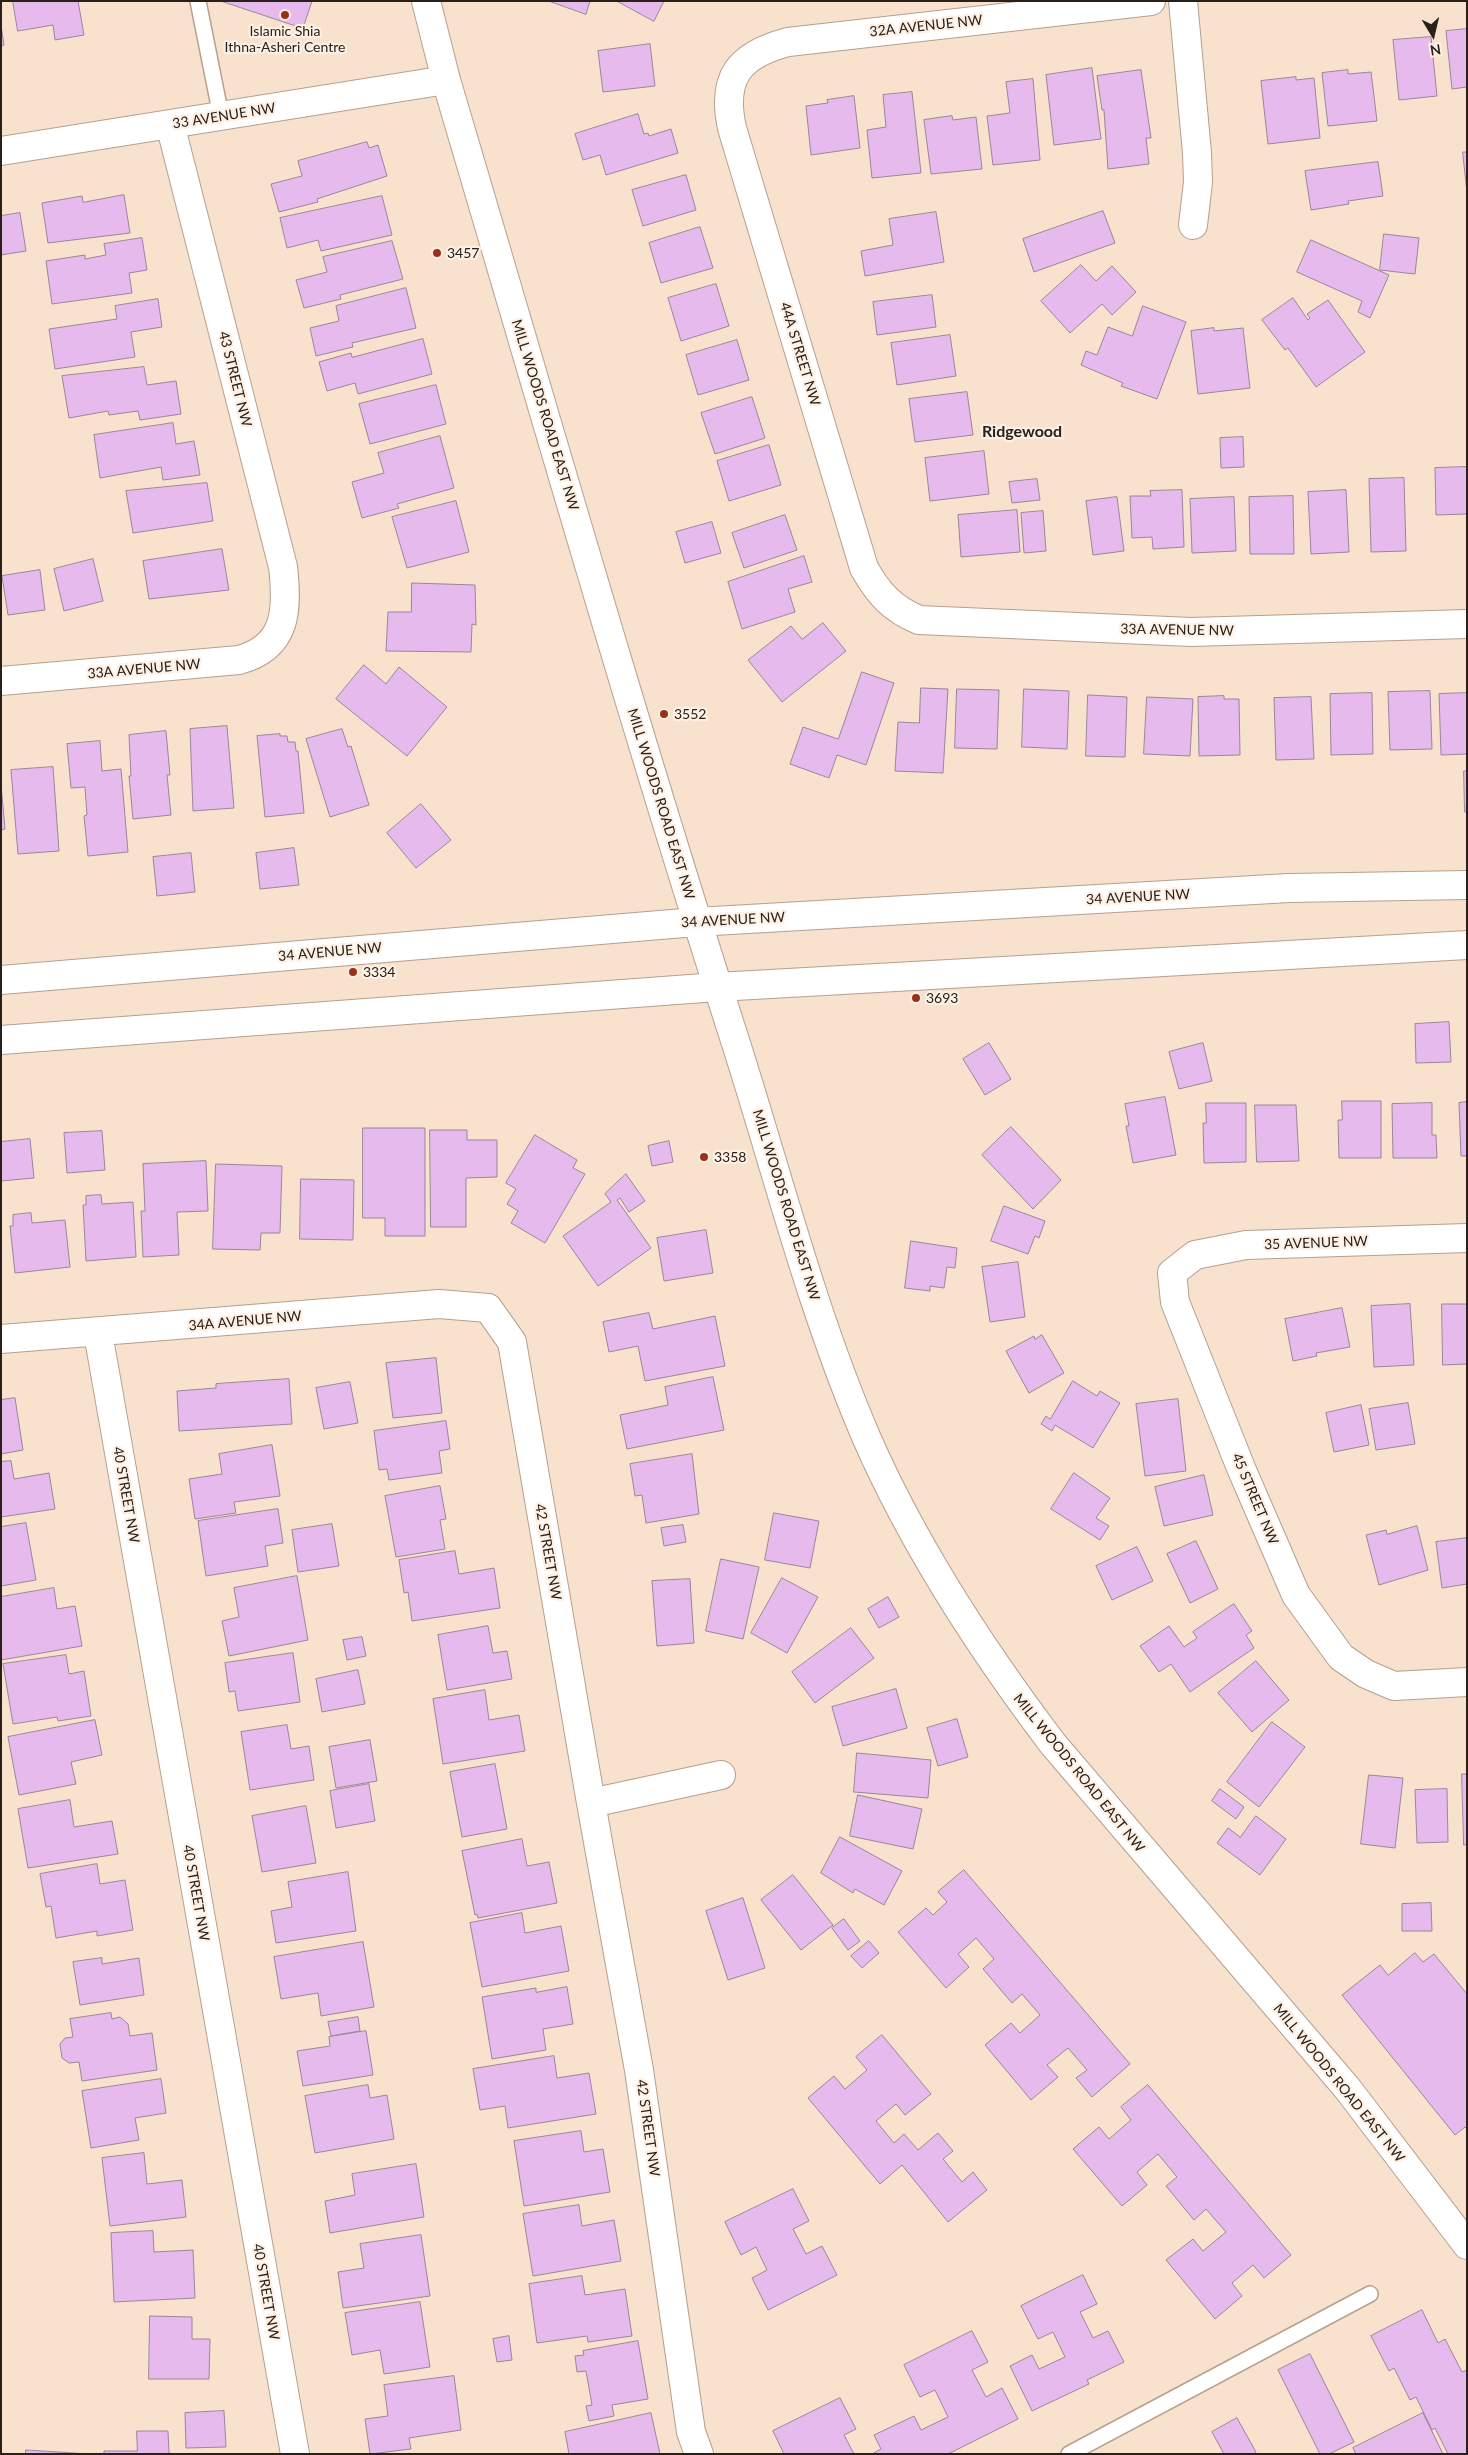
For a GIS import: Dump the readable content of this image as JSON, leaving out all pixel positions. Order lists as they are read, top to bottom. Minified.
{"streets":{"street":["32A AVENUE NW","33 AVENUE NW","44A STREET NW","43 STREET NW","MILL WOODS ROAD EAST NW","33A AVENUE NW","34 AVENUE NW","35 AVENUE NW","34A AVENUE NW","40 STREET NW","45 STREET NW","42 STREET NW"]},"crossings":[["32A AVENUE NW","44A STREET NW"],["33 AVENUE NW","43 STREET NW"],["33 AVENUE NW","MILL WOODS ROAD EAST NW"],["44A STREET NW","33A AVENUE NW"],["43 STREET NW","33A AVENUE NW"],["MILL WOODS ROAD EAST NW","34 AVENUE NW"],["35 AVENUE NW","45 STREET NW"],["34A AVENUE NW","40 STREET NW"],["34A AVENUE NW","42 STREET NW"]],"districts":["Ridgewood"],"places":["Islamic Shia Ithna-Asheri Centre","3457","3552","3334","3693","3358"],"north":"bottom"}
